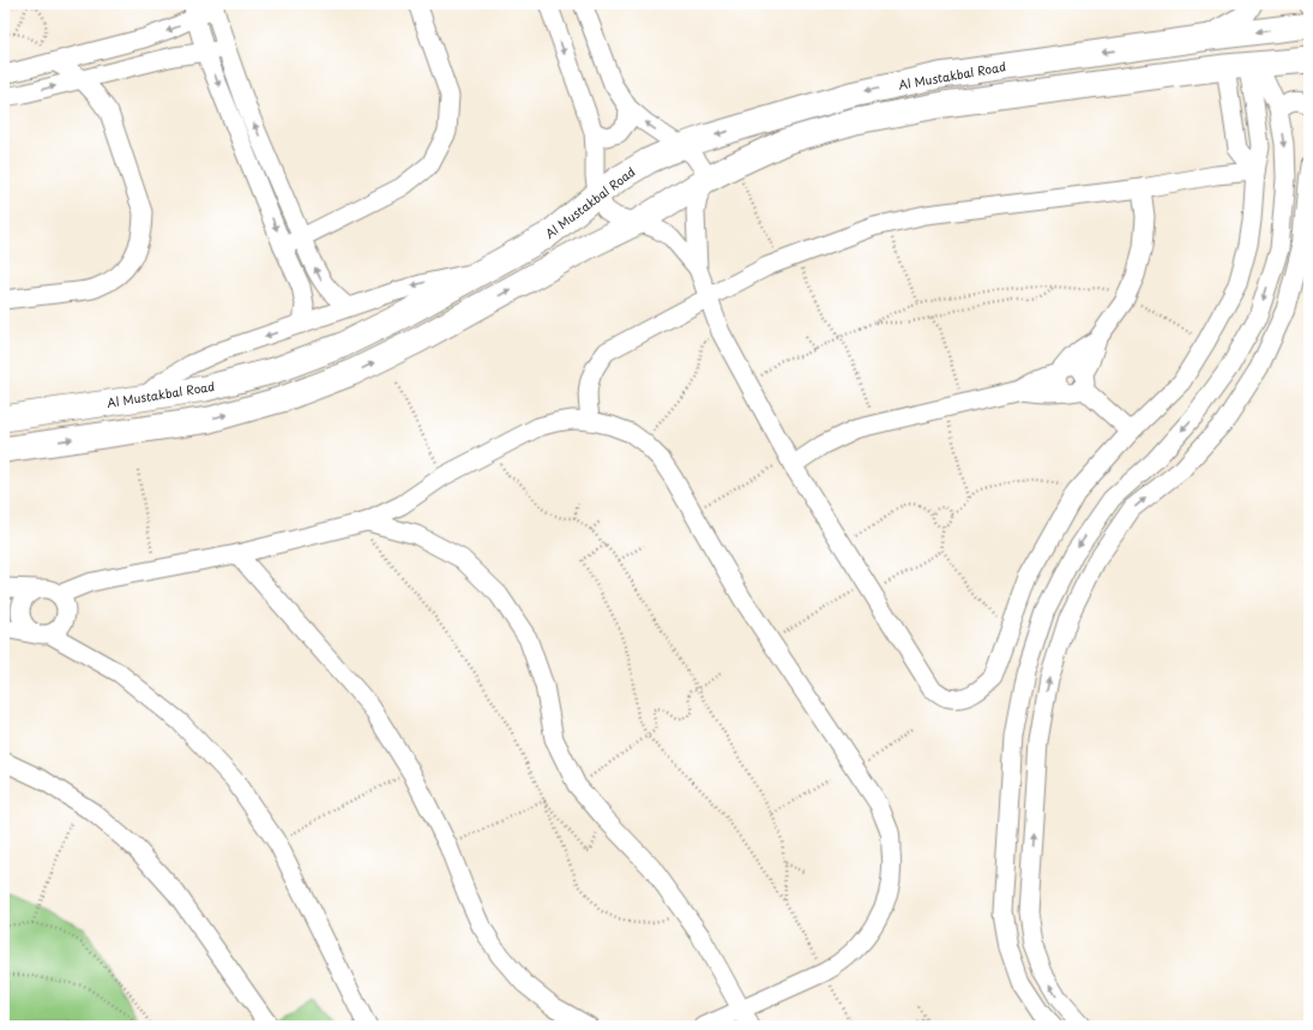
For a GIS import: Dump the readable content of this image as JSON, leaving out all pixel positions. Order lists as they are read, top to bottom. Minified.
{"streets":{"main road":["Al Mustakbal Road"]}}
